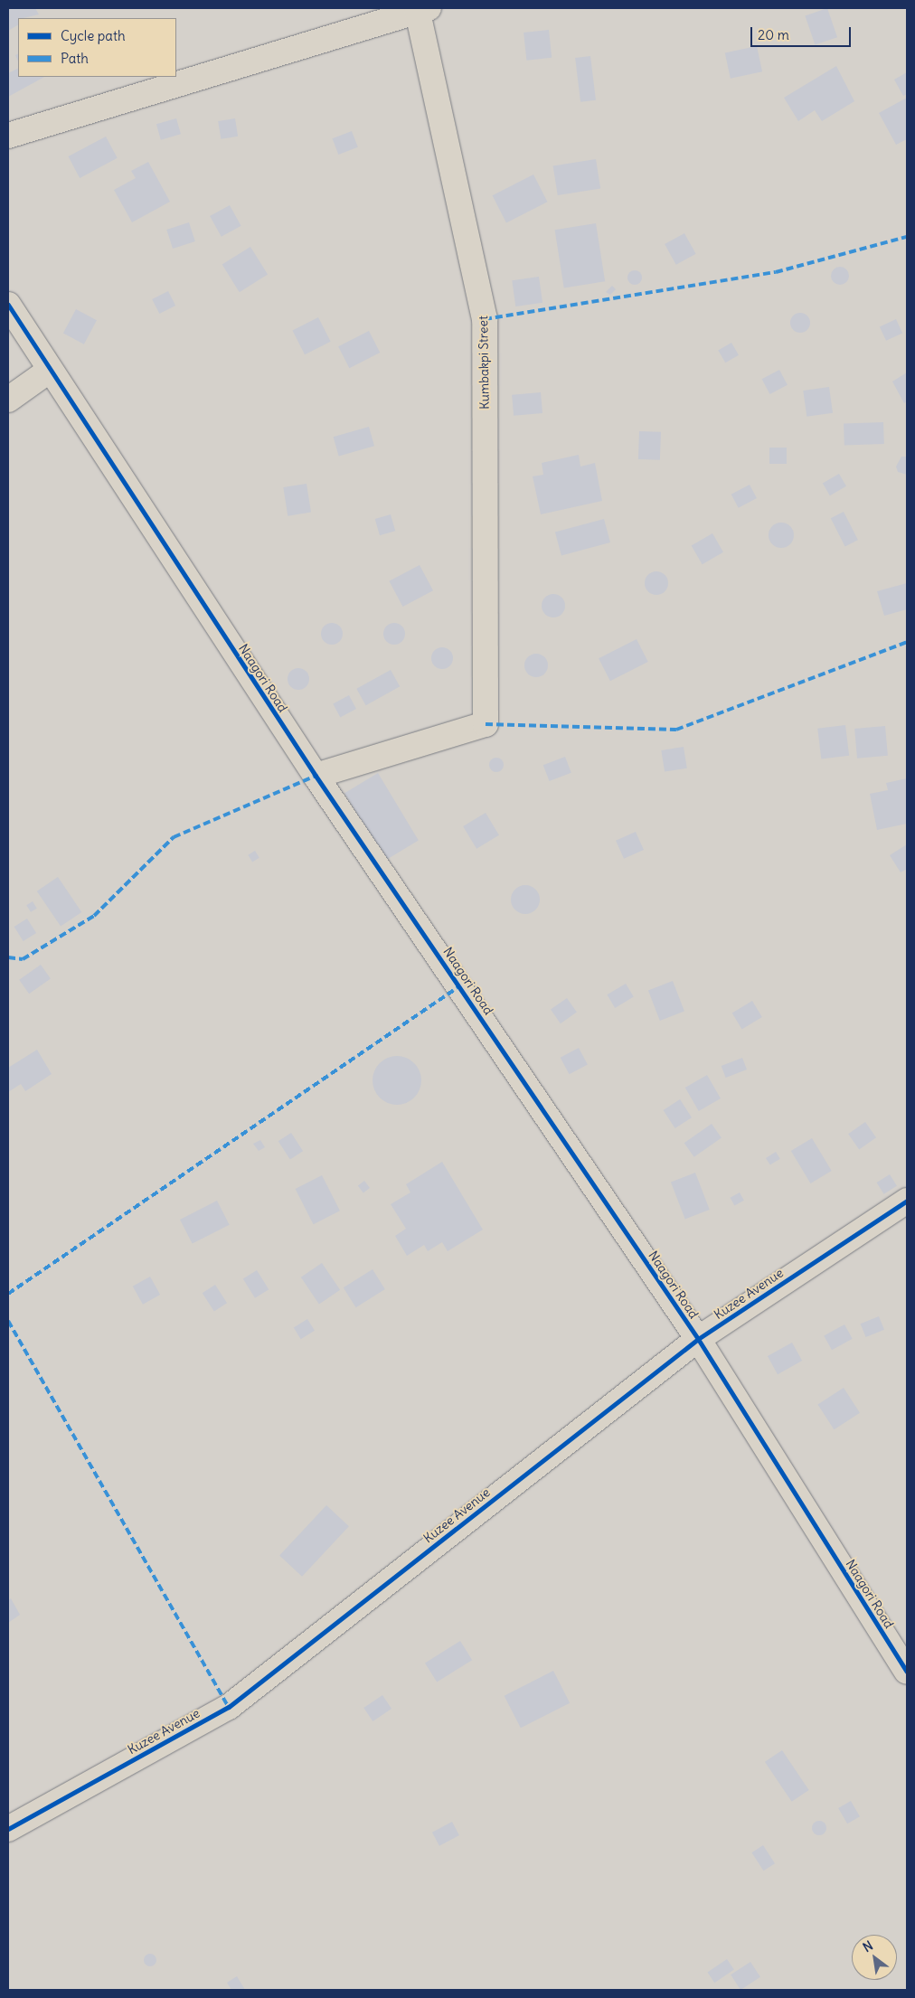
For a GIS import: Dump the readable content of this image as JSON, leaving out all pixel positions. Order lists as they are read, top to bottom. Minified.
{"streets":{"street":["Kumbakpi Street","Naagori Road","Kuzee Avenue"]},"crossings":[["Kumbakpi Street","Naagori Road"],["Naagori Road","Kuzee Avenue"]],"legend":["Cycle path","Path"],"scale_bar":"20 m","north":"top left"}
